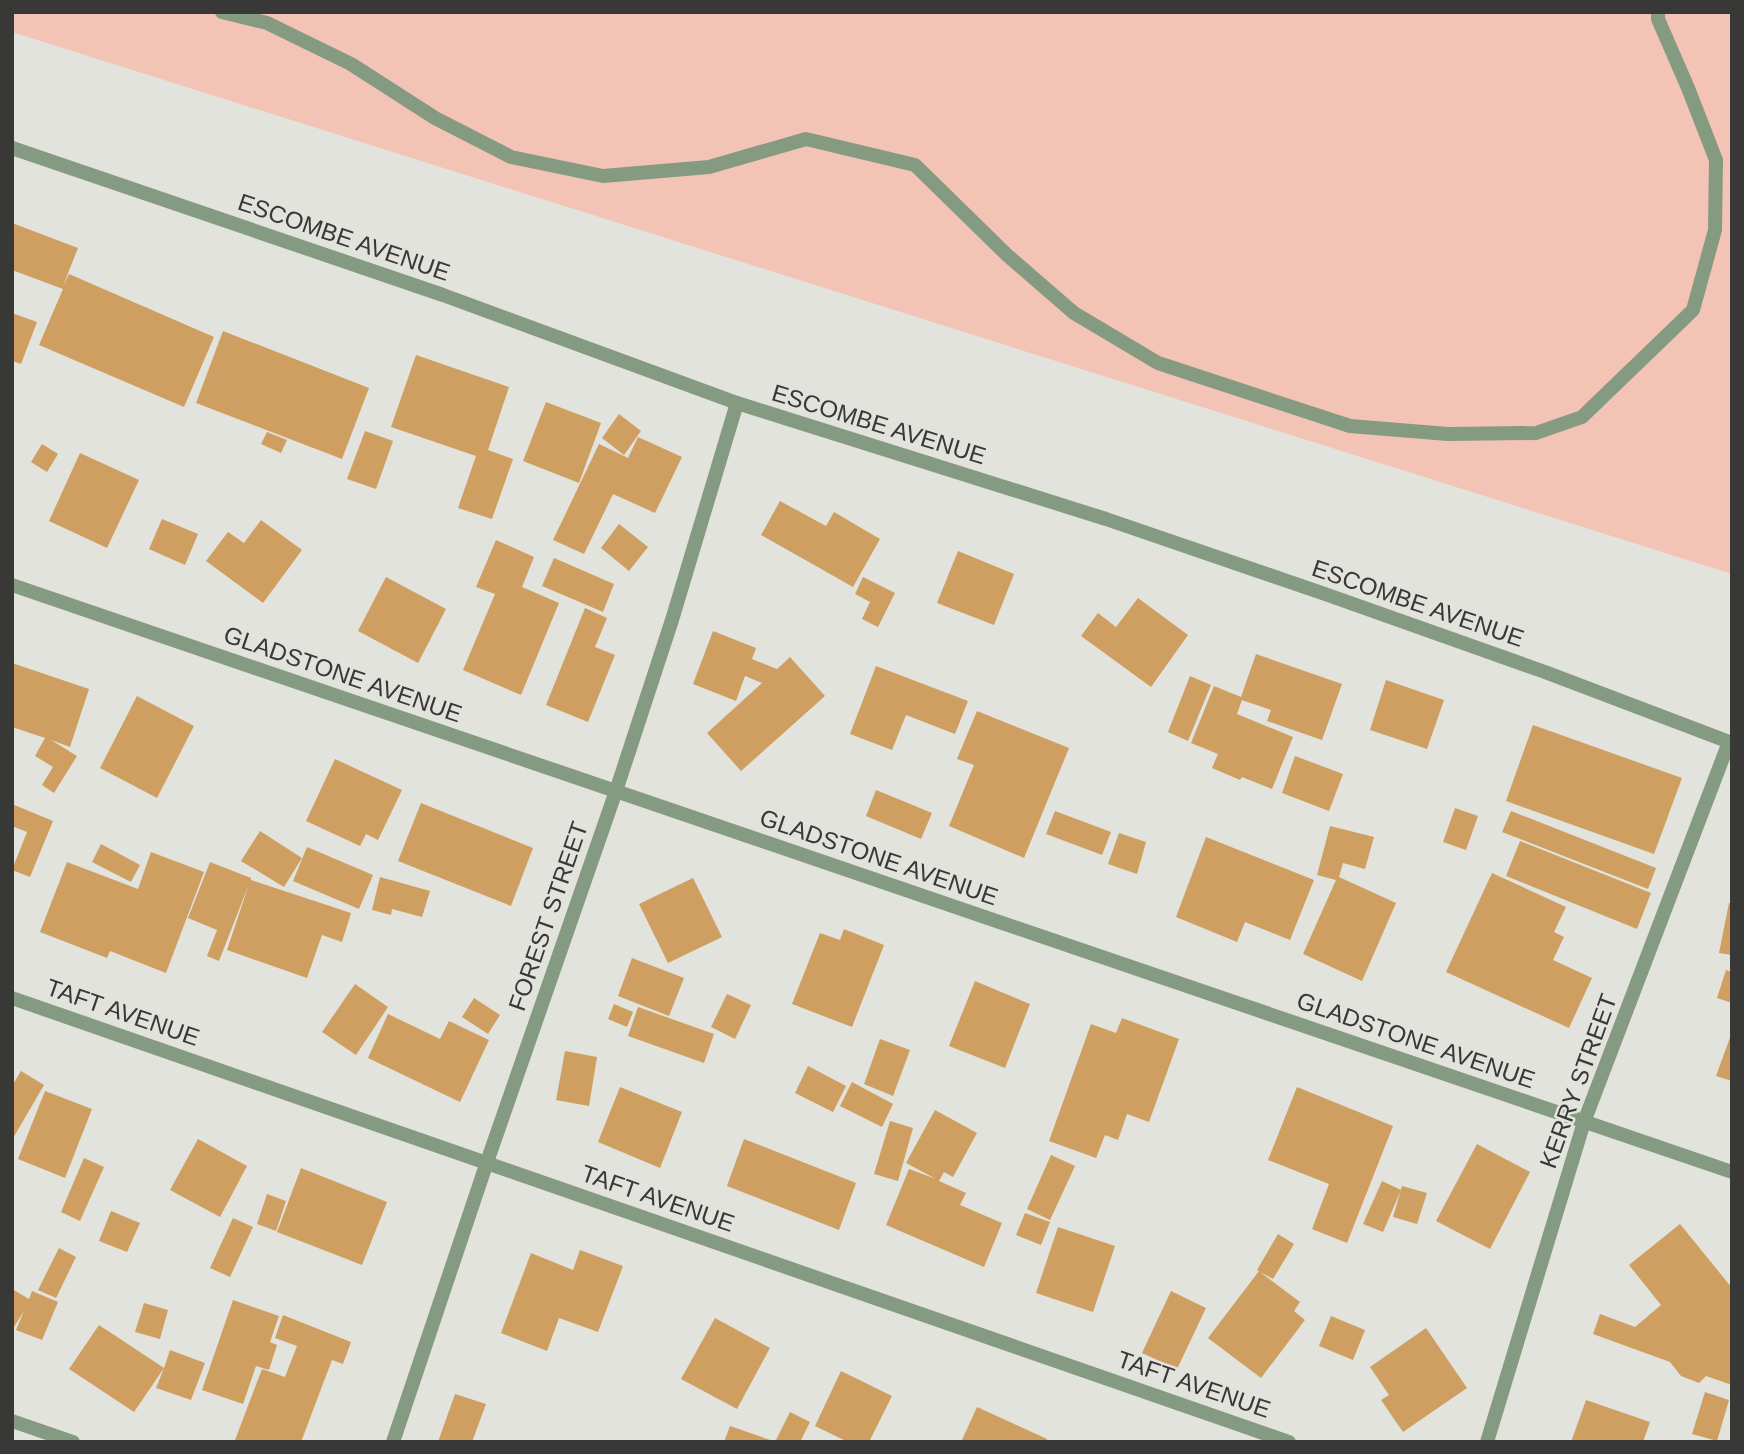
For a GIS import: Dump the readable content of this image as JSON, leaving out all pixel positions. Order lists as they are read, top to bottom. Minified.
{"streets":{"street":["ESCOMBE AVENUE","GLADSTONE AVENUE","FOREST STREET","TAFT AVENUE","KERRY STREET"]},"crossings":[["ESCOMBE AVENUE","FOREST STREET"],["ESCOMBE AVENUE","KERRY STREET"],["GLADSTONE AVENUE","FOREST STREET"],["GLADSTONE AVENUE","KERRY STREET"],["FOREST STREET","TAFT AVENUE"]]}
